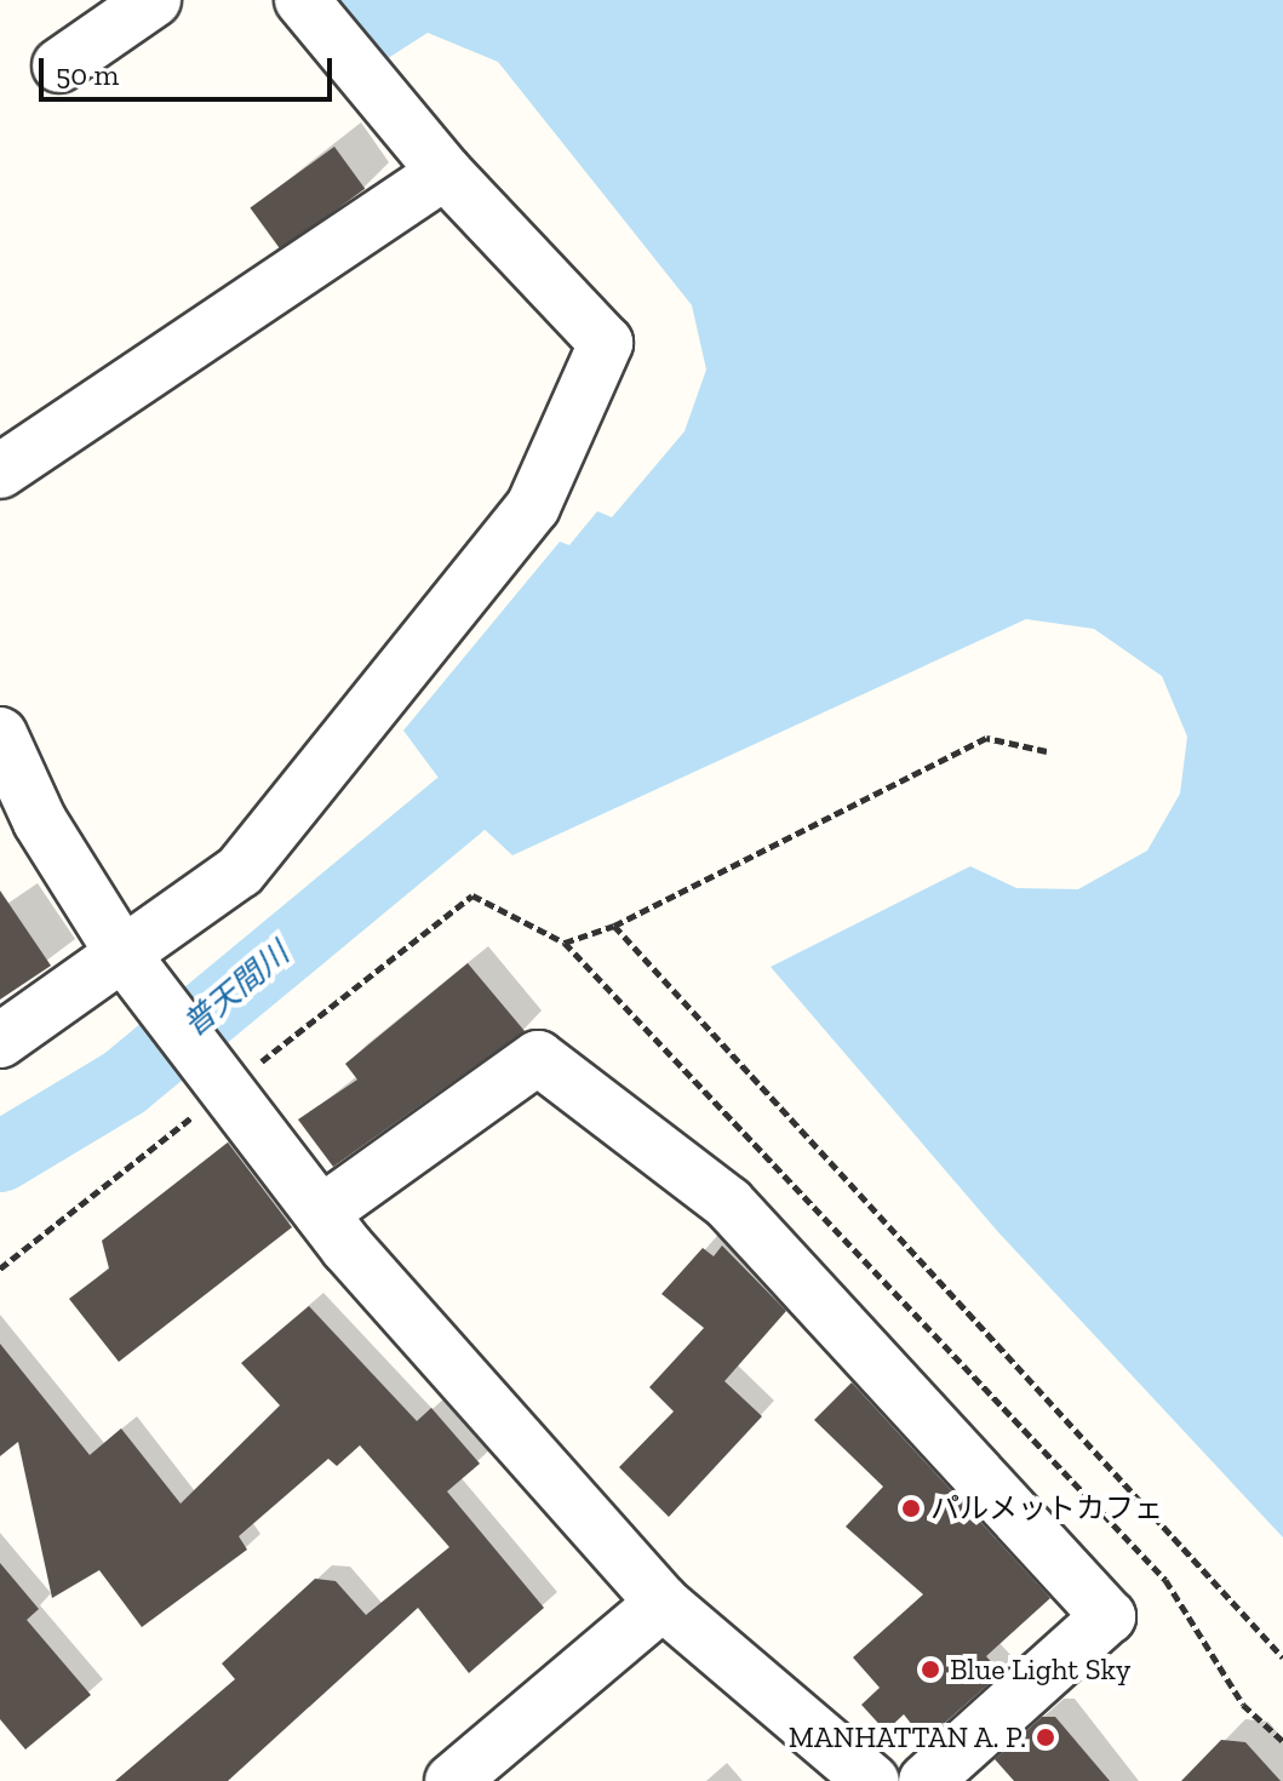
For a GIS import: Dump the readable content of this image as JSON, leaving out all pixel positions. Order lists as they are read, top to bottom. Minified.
{"water":["普天間川"],"places":["パルメットカフェ","Blue Light Sky","MANHATTAN A. P."],"scale_bar":"50 m"}
